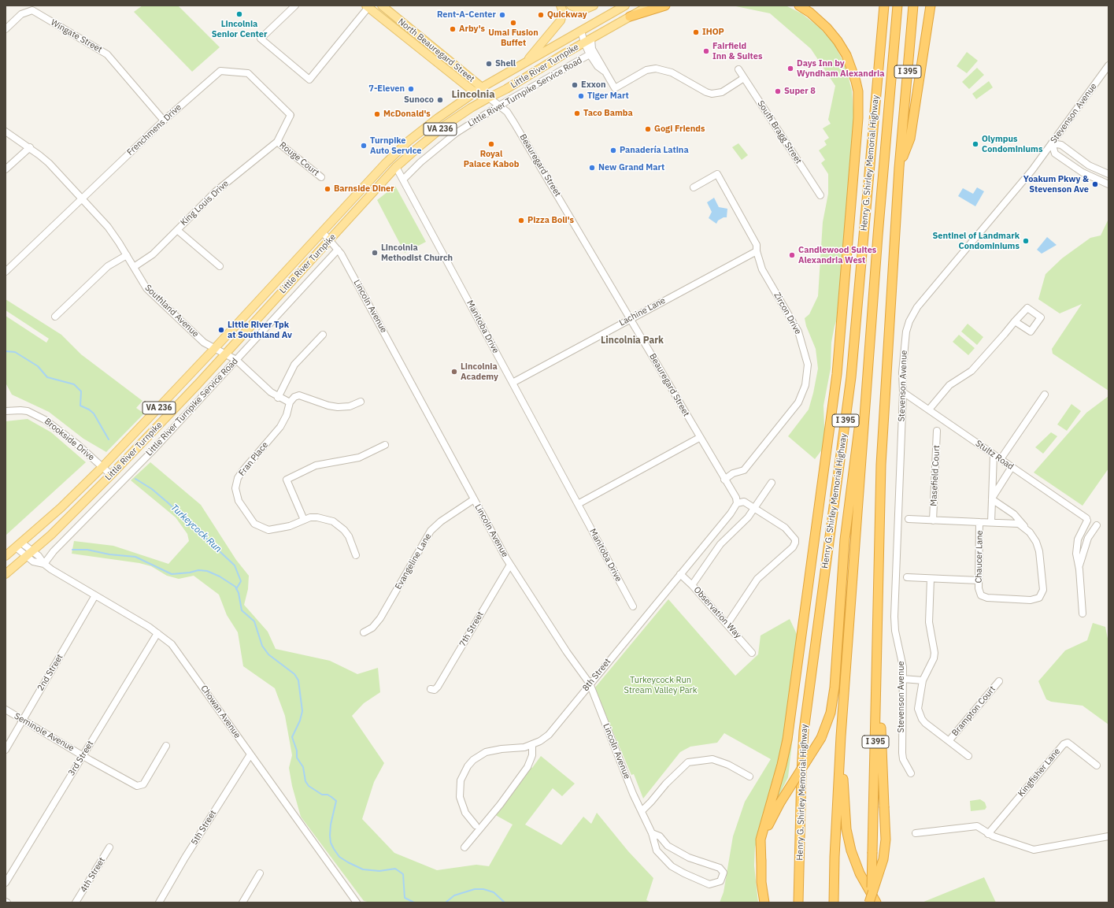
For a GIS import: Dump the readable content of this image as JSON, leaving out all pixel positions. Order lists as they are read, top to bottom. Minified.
{"streets":{"highway":["I 395","Henry G. Shirley Memorial Highway"],"main road":["North Beauregard Street","Little River Turnpike","VA 236","Beauregard Street"],"street":["Wingate Street","Little River Turnpike Service Road","Stevenson Avenue","Frenchmens Drive","South Bragg Street","Rouge Court","King Louis Drive","Lincoln Avenue","Southland Avenue","Lachine Lane","Zircon Drive","Manitoba Drive","Brookside Drive","Stultz Road","Fran Place","Masefield Court","Chaucer Lane","Evangeline Lane","Observation Way","7th Street","2nd Street","8th Street","Brampton Court","Chowan Avenue","Seminole Avenue","3rd Street","Kingfisher Lane","5th Street","4th Street"]},"crossings":[["Wingate Street","Frenchmens Drive"],["North Beauregard Street","Little River Turnpike"],["North Beauregard Street","Beauregard Street"],["Little River Turnpike","Beauregard Street"],["Little River Turnpike","Lincoln Avenue"],["Little River Turnpike","Southland Avenue"],["Little River Turnpike","Manitoba Drive"],["Little River Turnpike","Brookside Drive"],["Little River Turnpike","Chowan Avenue"],["Little River Turnpike Service Road","Beauregard Street"],["Little River Turnpike Service Road","Lincoln Avenue"],["Little River Turnpike Service Road","Southland Avenue"],["Little River Turnpike Service Road","Manitoba Drive"],["Little River Turnpike Service Road","Chowan Avenue"],["Stevenson Avenue","Stultz Road"],["Frenchmens Drive","Rouge Court"],["Frenchmens Drive","King Louis Drive"],["Frenchmens Drive","Southland Avenue"],["Rouge Court","King Louis Drive"],["Beauregard Street","Lachine Lane"],["Beauregard Street","Zircon Drive"],["Beauregard Street","8th Street"],["King Louis Drive","Southland Avenue"],["Lincoln Avenue","Evangeline Lane"],["Lincoln Avenue","7th Street"],["Lincoln Avenue","8th Street"],["Southland Avenue","Fran Place"],["Lachine Lane","Zircon Drive"],["Lachine Lane","Manitoba Drive"],["Stultz Road","Chaucer Lane"],["Observation Way","8th Street"],["2nd Street","Chowan Avenue"],["2nd Street","Seminole Avenue"],["Chowan Avenue","3rd Street"],["Chowan Avenue","5th Street"],["Seminole Avenue","3rd Street"]],"districts":["Lincolnia","Lincolnia Park"],"water":["Turkeycock Run"],"parks":["Turkeycock Run Stream Valley Park"],"places":["Lincolnia Senior Center","Rent-A-Center","Quickway","Umai Fusion Buffet","Arby's","IHOP","Fairfield Inn & Suites","Shell","Days Inn by Wyndham Alexandria","Exxon","7-Eleven","Super 8","Tiger Mart","Sunoco","Taco Bamba","McDonald's","Gogi Friends","Royal Palace Kabob","Olympus Condominiums","Turnpike Auto Service","Panadería Latina","New Grand Mart","Yoakum Pkwy & Stevenson Ave","Barnside Diner","Pizza Boli's","Sentinel of Landmark Condominiums","Lincolnia Methodist Church","Candlewood Suites Alexandria West","Little River Tpk at Southland Av","Lincolnia Academy"]}
